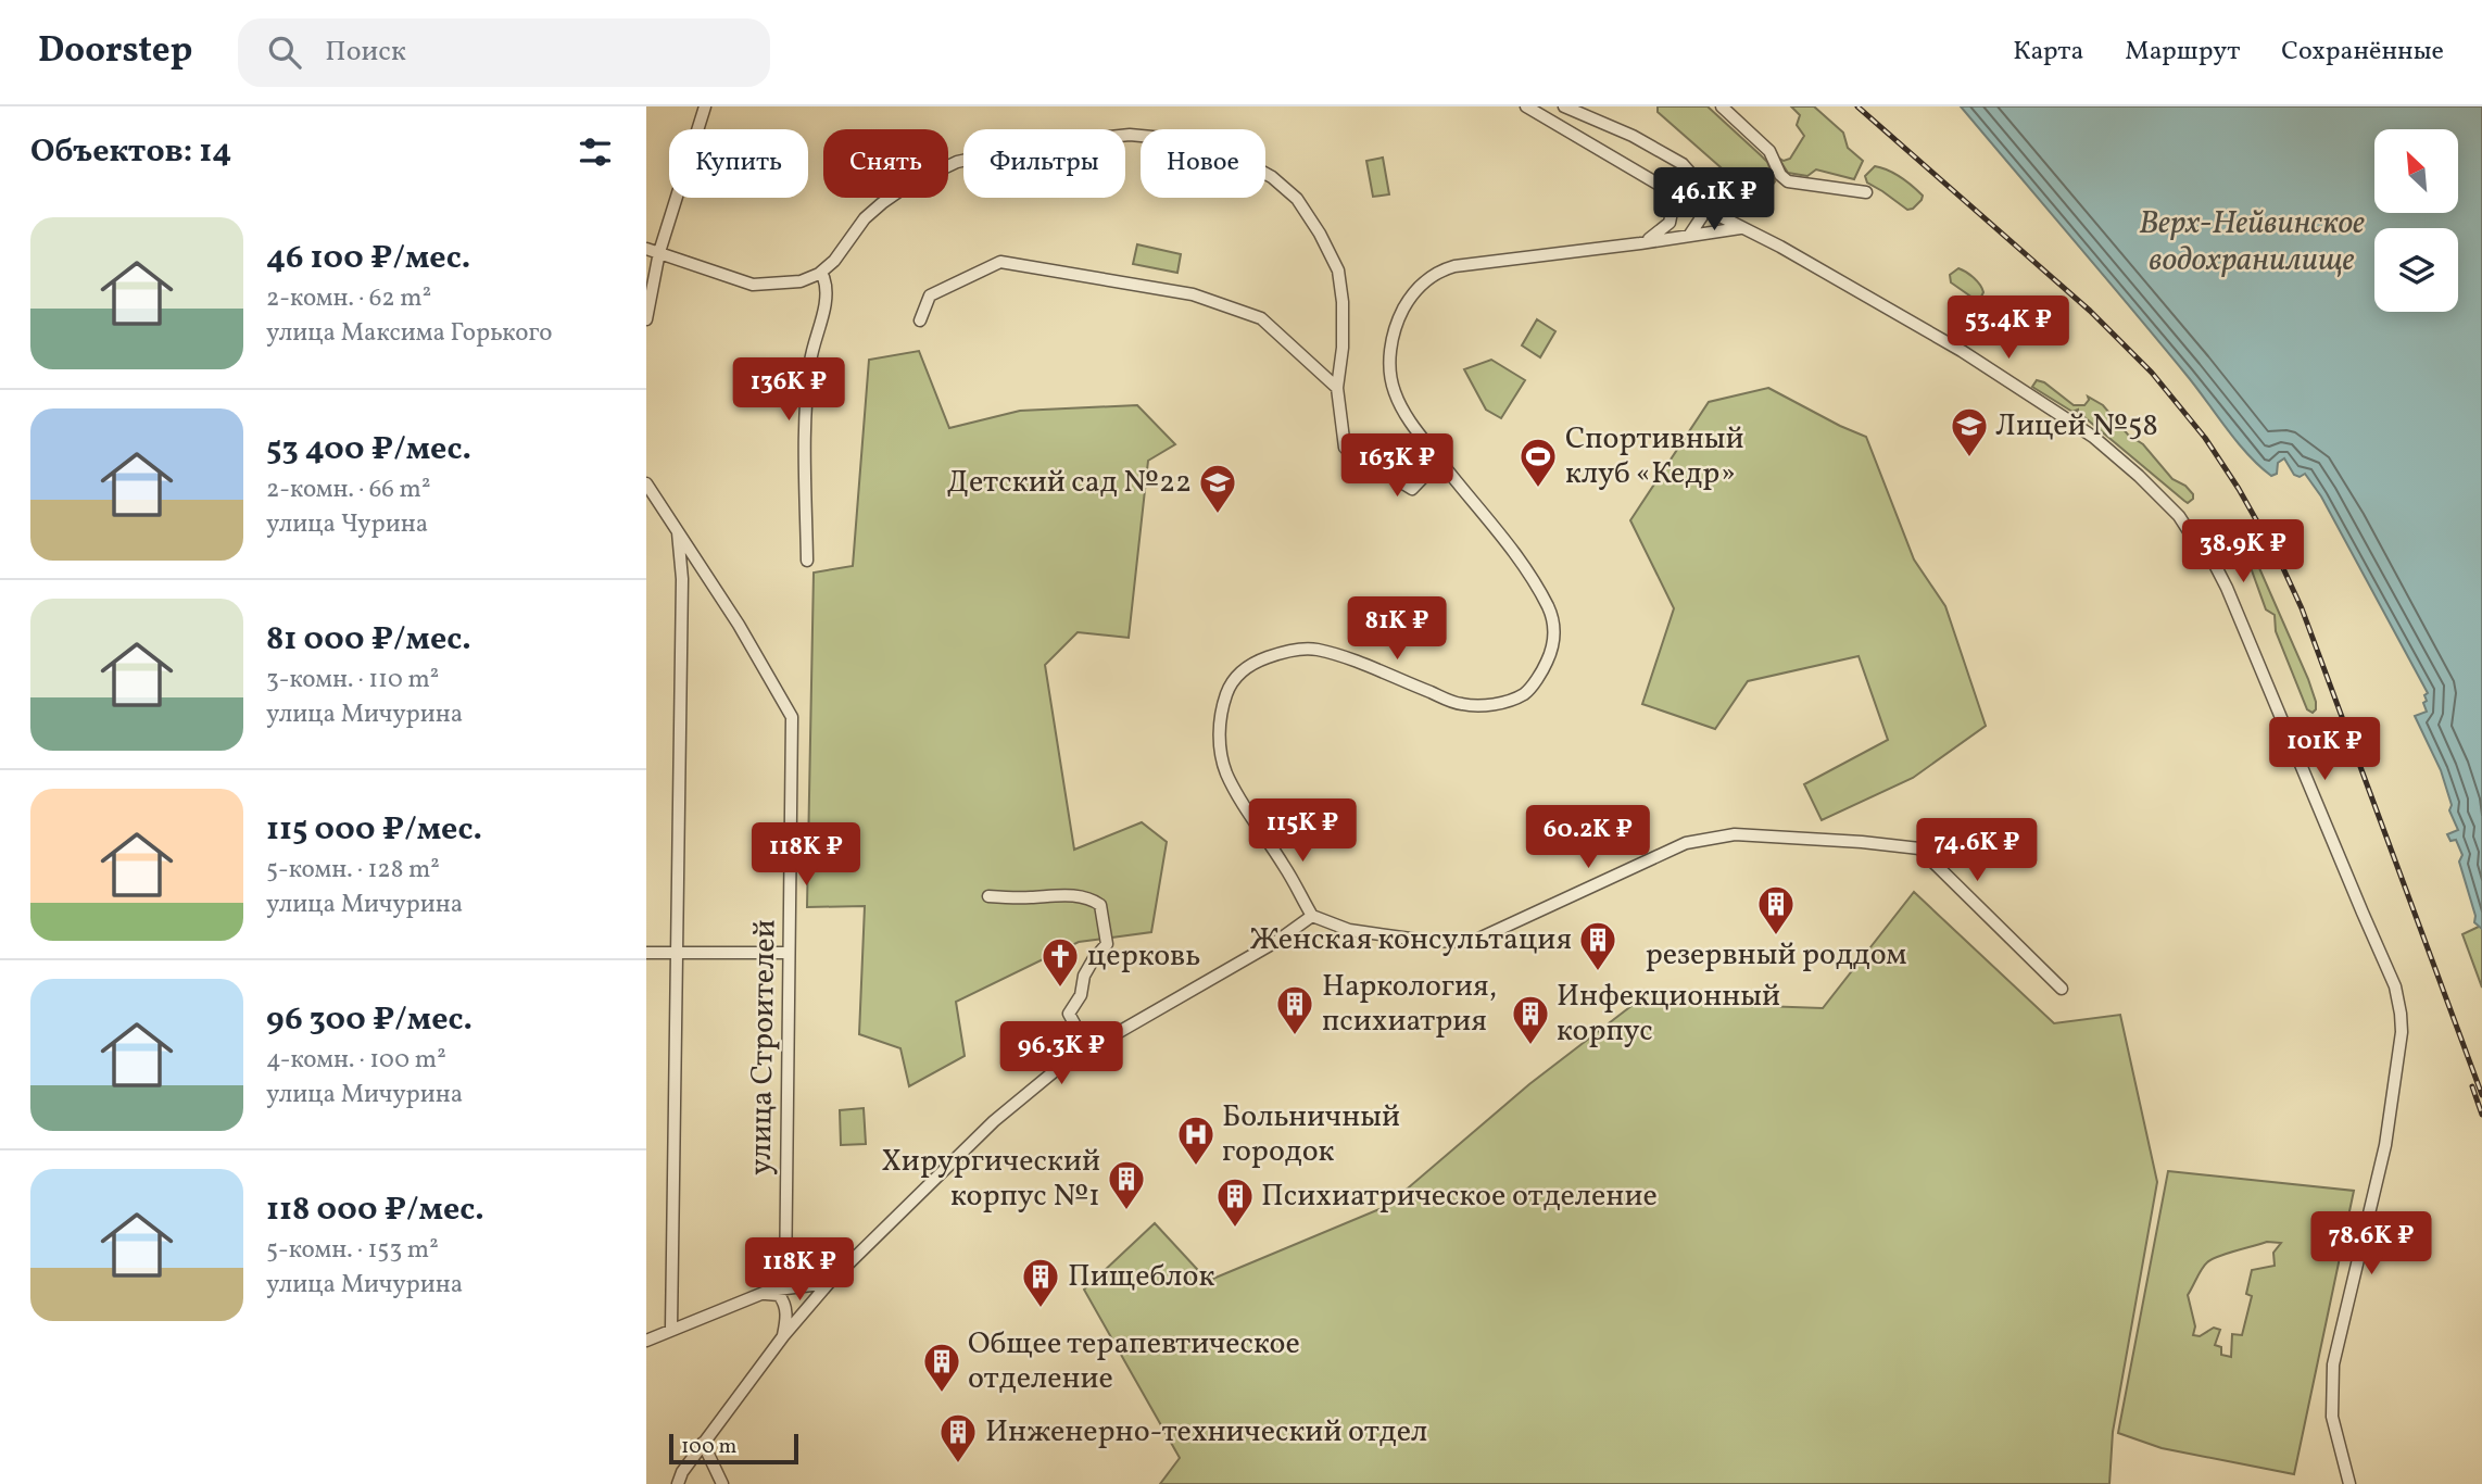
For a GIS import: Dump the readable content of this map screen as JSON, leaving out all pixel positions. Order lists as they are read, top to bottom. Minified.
{"streets":{"street":["улица Строителей"]},"water":["Верх-Нейвинское водохранилище"],"places":{"school or university":["Лицей №58","Детский сад №22"],"sports":["Спортивный клуб «Кедр»"],"building":["резервный роддом","Женская консультация","Наркология, психиатрия","Инфекционный корпус","Хирургический корпус №1","Психиатрическое отделение","Пищеблок","Общее терапевтическое отделение","Инженерно-технический отдел"],"church":["церковь"],"hospital":["Больничный городок"]},"scale_bar":"100 m","north":"top left","page":{"header":"Doorstep","search":"Поиск","nav":["Карта","Маршрут","Сохранённые"],"heading":"Объектов: 14","chip":["Купить","Снять","Фильтры","Новое"],"price":["46.1K ₽","53.4K ₽","136K ₽","163K ₽","38.9K ₽","81K ₽","101K ₽","115K ₽","60.2K ₽","74.6K ₽","118K ₽","96.3K ₽","78.6K ₽","118K ₽"],"list":[{"name":"46 100 ₽/мес.","note":"2-комн. · 62 m² · улица Максима Горького"},{"name":"53 400 ₽/мес.","note":"2-комн. · 66 m² · улица Чурина"},{"name":"81 000 ₽/мес.","note":"3-комн. · 110 m² · улица Мичурина"},{"name":"115 000 ₽/мес.","note":"5-комн. · 128 m² · улица Мичурина"},{"name":"96 300 ₽/мес.","note":"4-комн. · 100 m² · улица Мичурина"},{"name":"118 000 ₽/мес.","note":"5-комн. · 153 m² · улица Мичурина"}],"scale":"100 m"}}
